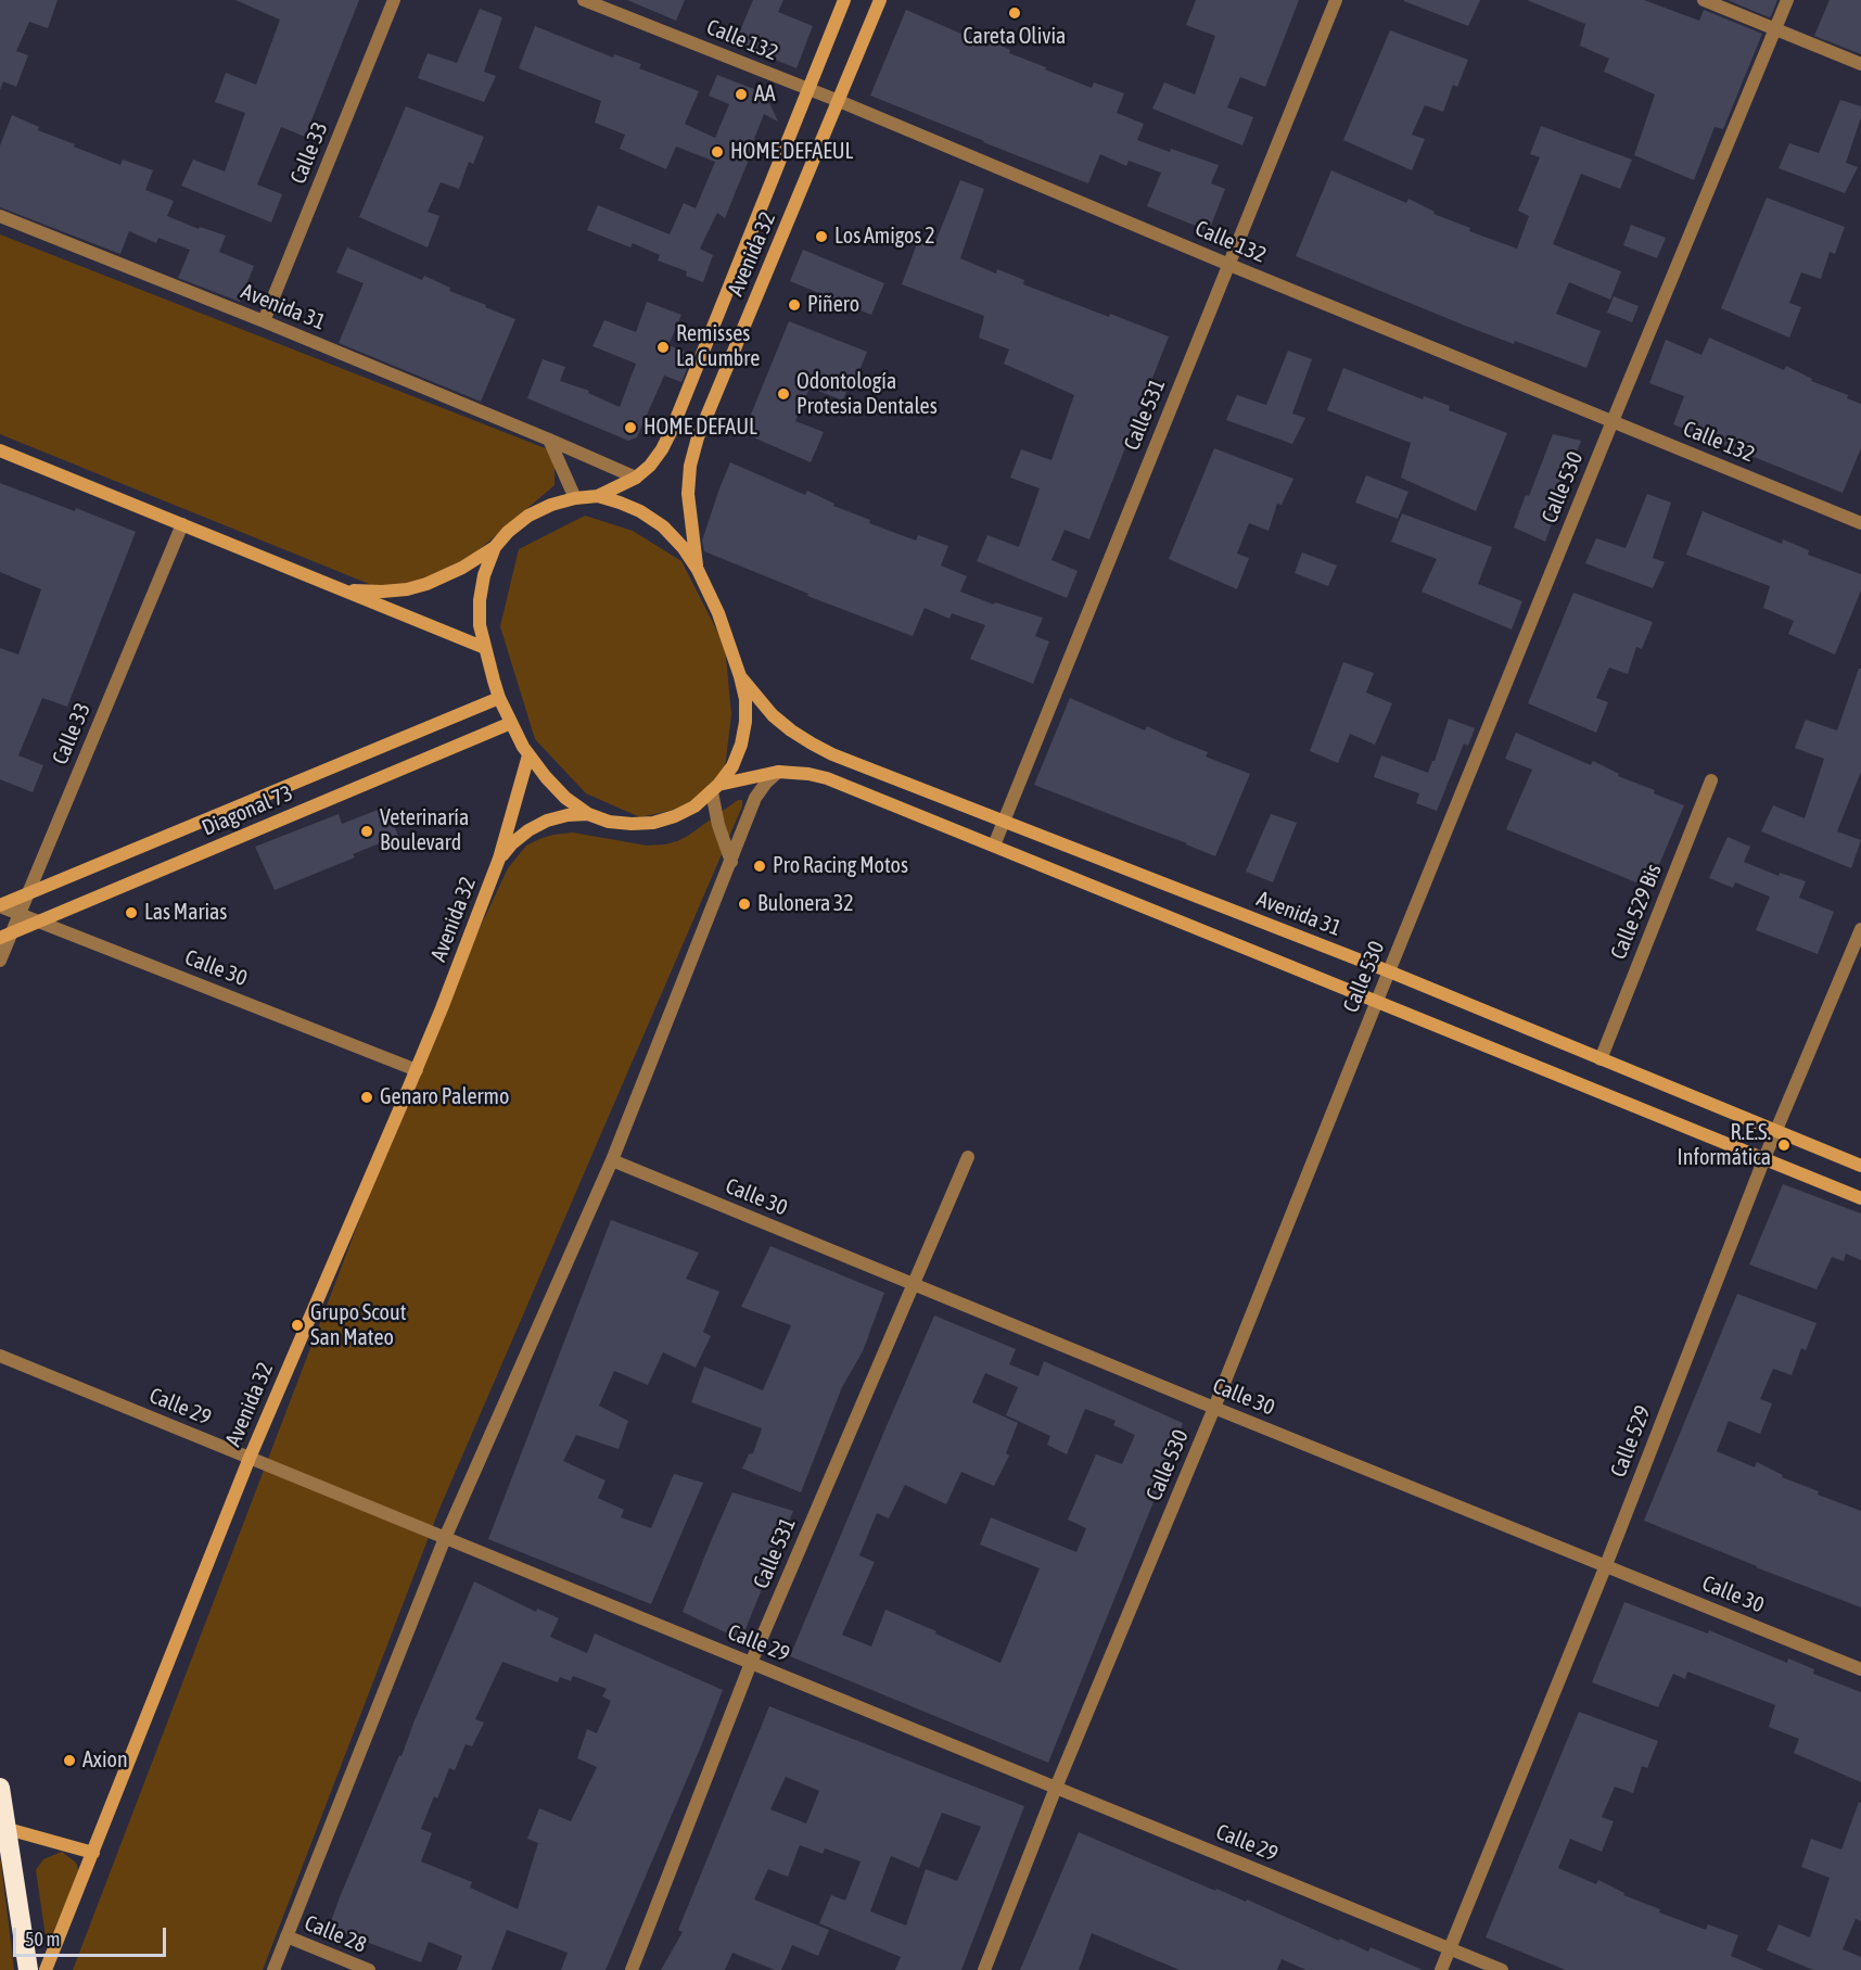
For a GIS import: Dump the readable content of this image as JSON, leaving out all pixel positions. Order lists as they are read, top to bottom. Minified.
{"streets":{"main road":["Avenida 32","Avenida 31","Diagonal 73"],"street":["Calle 132","Calle 33","Calle 531","Calle 530","Calle 529 Bis","Calle 30","Calle 29","Calle 529","Calle 28"]},"crossings":[["Calle 132","Avenida 32"],["Calle 132","Calle 531"],["Calle 132","Calle 530"],["Calle 33","Avenida 31"],["Calle 33","Diagonal 73"],["Calle 33","Calle 30"],["Avenida 32","Avenida 31"],["Avenida 32","Calle 30"],["Avenida 32","Calle 29"],["Avenida 31","Calle 531"],["Avenida 31","Calle 530"],["Avenida 31","Calle 529 Bis"],["Avenida 31","Calle 529"],["Calle 531","Calle 30"],["Calle 531","Calle 29"],["Calle 530","Calle 30"],["Calle 530","Calle 29"],["Diagonal 73","Calle 30"],["Calle 30","Calle 529"],["Calle 29","Calle 529"]],"places":["Careta Olivia","AA","HOME DEFAEUL","Los Amigos 2","Piñero","Remisses La Cumbre","Odontología Protesia Dentales","HOME DEFAUL","Veterinaría Boulevard","Pro Racing Motos","Bulonera 32","Las Marias","Genaro Palermo","R.E.S. Informática","Grupo Scout San Mateo","Axion"],"scale_bar":"50 m"}
